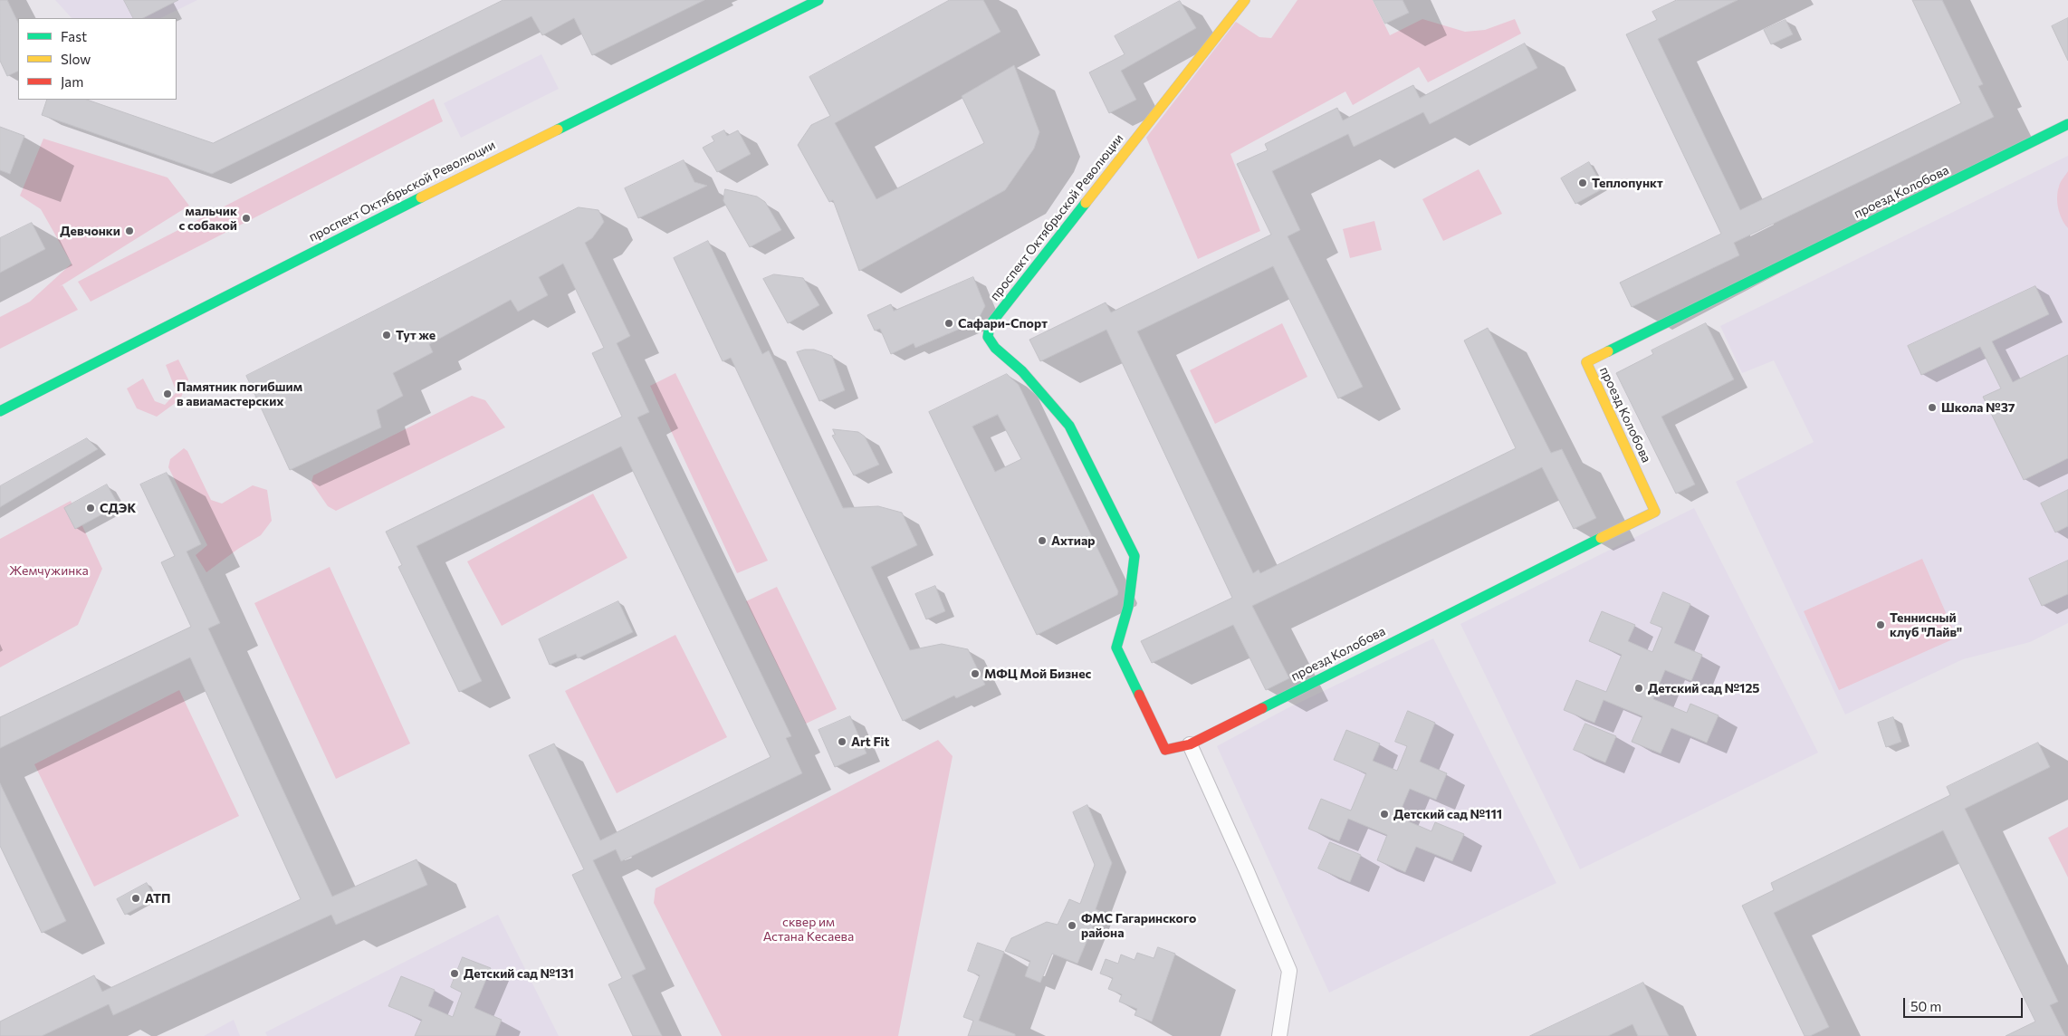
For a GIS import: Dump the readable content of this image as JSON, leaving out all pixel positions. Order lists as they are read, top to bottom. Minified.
{"streets":{"street":["проспект Октябрьской Революции","проезд Колобова"]},"crossings":[["проспект Октябрьской Революции","проезд Колобова"]],"parks":["Жемчужинка","сквер им Астана Кесаева"],"places":["Теплопункт","мальчик с собакой","Девчонки","Сафари-Спорт","Тут же","Памятник погибшим в авиамастерских","Школа №37","СДЭК","Ахтиар","Теннисный клуб \"Лайв\"","МФЦ Мой Бизнес","Детский сад №125","Art Fit","Детский сад №111","АТП","ФМС Гагаринского района","Детский сад №131"],"legend":["Fast","Slow","Jam"],"scale_bar":"50 m"}
